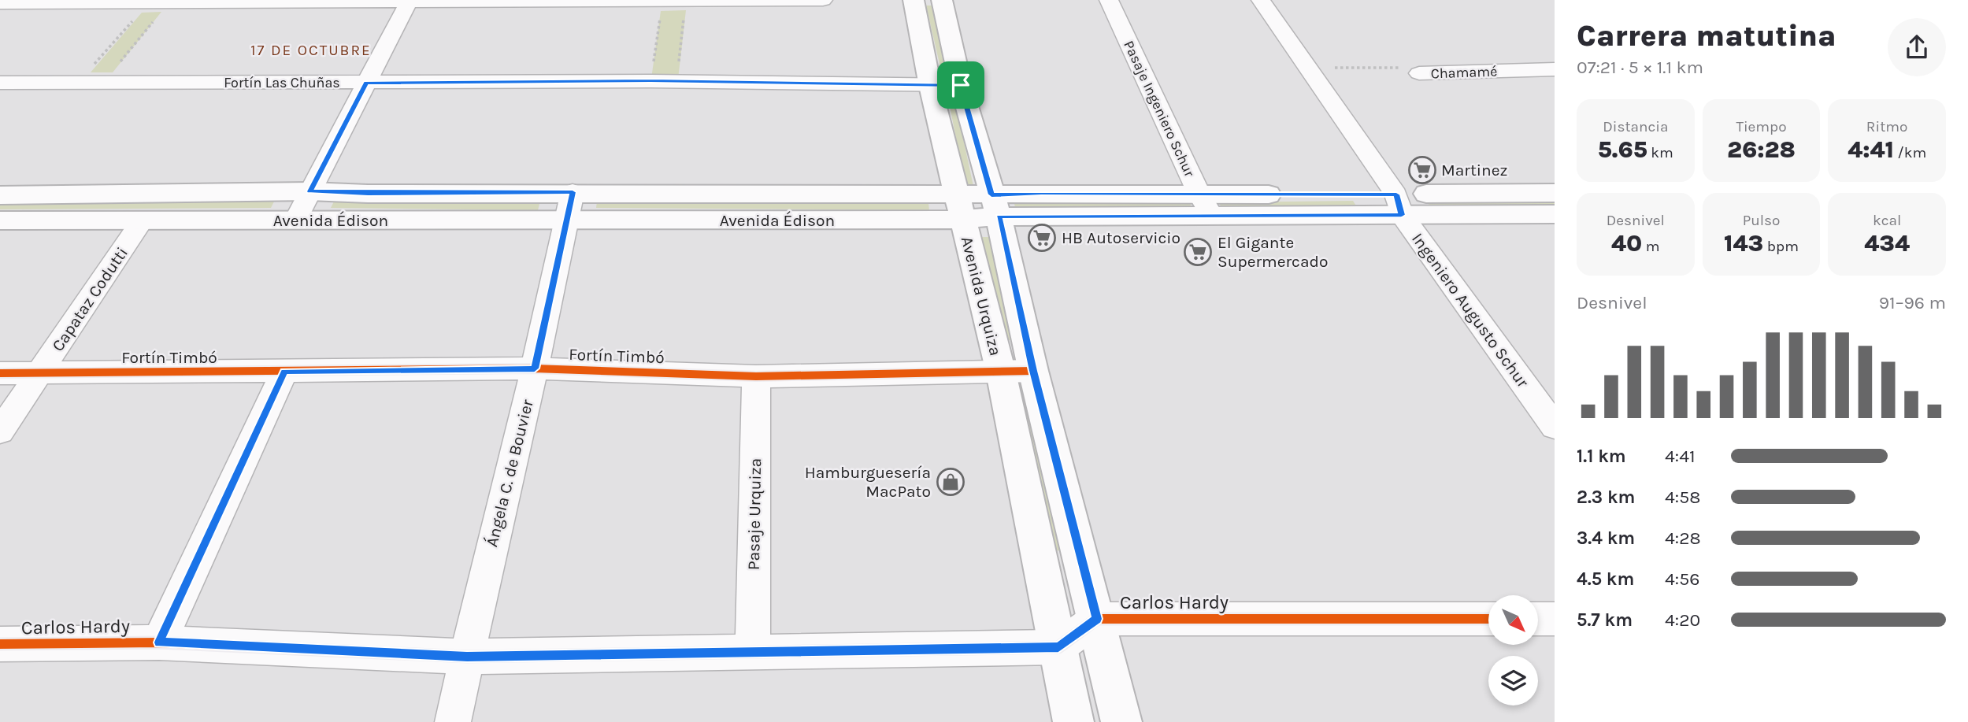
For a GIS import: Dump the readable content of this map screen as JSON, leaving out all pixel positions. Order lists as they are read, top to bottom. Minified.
{"streets":{"main road":["Avenida Édison","Avenida Urquiza"],"street":["Chamamé","Fortín Las Chuñas","Pasaje Ingeniero Schur","Capataz Codutti","Ingeniero Augusto Schur","Fortín Timbó","Ángela C. de Bouvier","Pasaje Urquiza","Carlos Hardy"]},"crossings":[["Chamamé","Ingeniero Augusto Schur"],["Fortín Las Chuñas","Avenida Urquiza"],["Pasaje Ingeniero Schur","Avenida Édison"],["Avenida Édison","Avenida Urquiza"],["Avenida Édison","Capataz Codutti"],["Avenida Édison","Ingeniero Augusto Schur"],["Avenida Édison","Ángela C. de Bouvier"],["Avenida Urquiza","Fortín Timbó"],["Avenida Urquiza","Carlos Hardy"],["Capataz Codutti","Fortín Timbó"],["Fortín Timbó","Ángela C. de Bouvier"],["Fortín Timbó","Pasaje Urquiza"],["Ángela C. de Bouvier","Carlos Hardy"],["Pasaje Urquiza","Carlos Hardy"]],"districts":["17 DE OCTUBRE"],"places":{"supermarket":["Martinez","HB Autoservicio","El Gigante Supermercado"],"shop":["Hamburguesería MacPato"]},"north":"bottom right","page":{"heading":["Carrera matutina","07:21 · 5 × 1.1 km"],"stats":[["Distancia","5.65 km"],["Tiempo","26:28"],["Ritmo","4:41 /km"],["Desnivel","40 m"],["Pulso","143 bpm"],["kcal","434"]],"chart":["Desnivel","91–96 m"],"list":[{"name":"1.1 km","note":"4:41"},{"name":"2.3 km","note":"4:58"},{"name":"3.4 km","note":"4:28"},{"name":"4.5 km","note":"4:56"},{"name":"5.7 km","note":"4:20"}]}}
